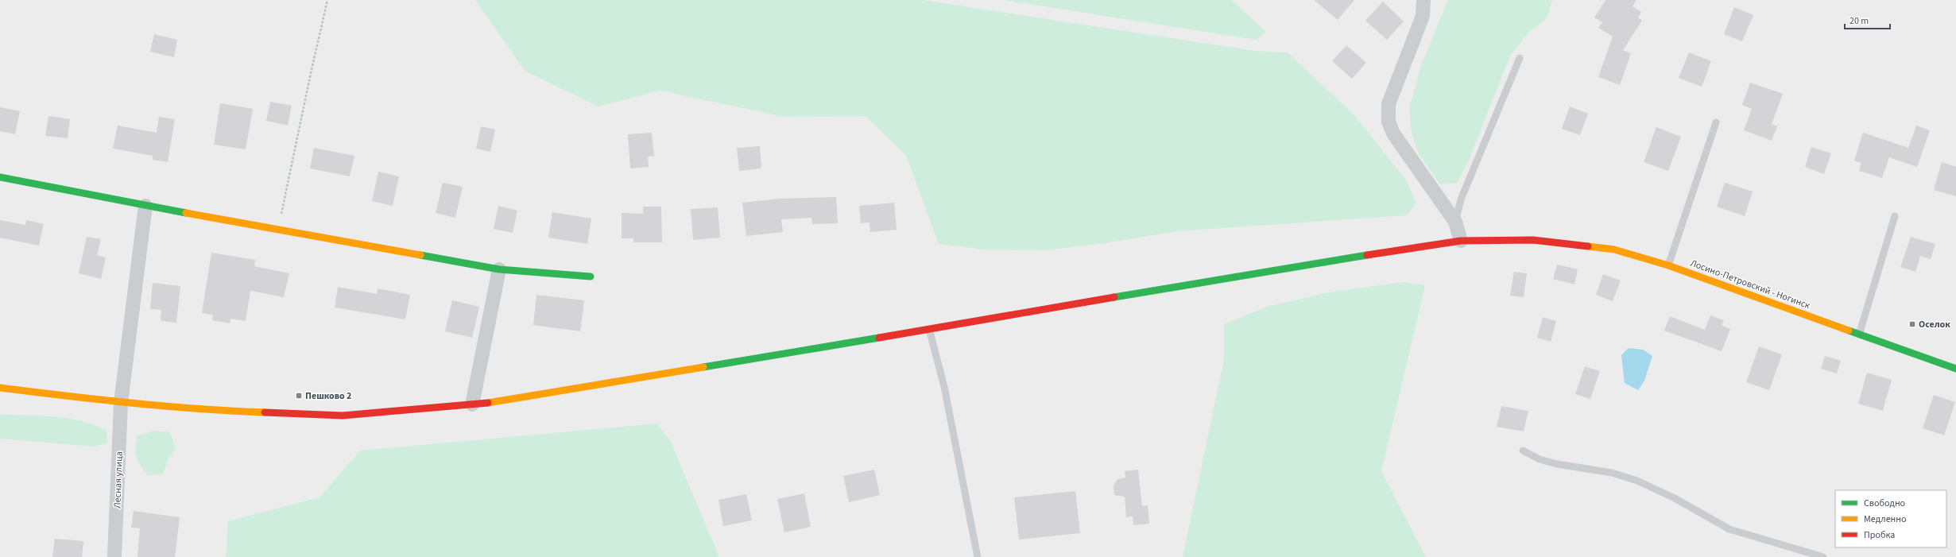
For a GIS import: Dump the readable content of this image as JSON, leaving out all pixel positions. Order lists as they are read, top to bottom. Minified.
{"streets":{"main road":["Лосино-Петровский - Ногинск"],"street":["Лесная улица"]},"crossings":[["Лосино-Петровский - Ногинск","Лесная улица"]],"places":{"transit":["Оселок","Пешково 2"]},"legend":["Свободно","Медленно","Пробка"],"scale_bar":"20 m"}
